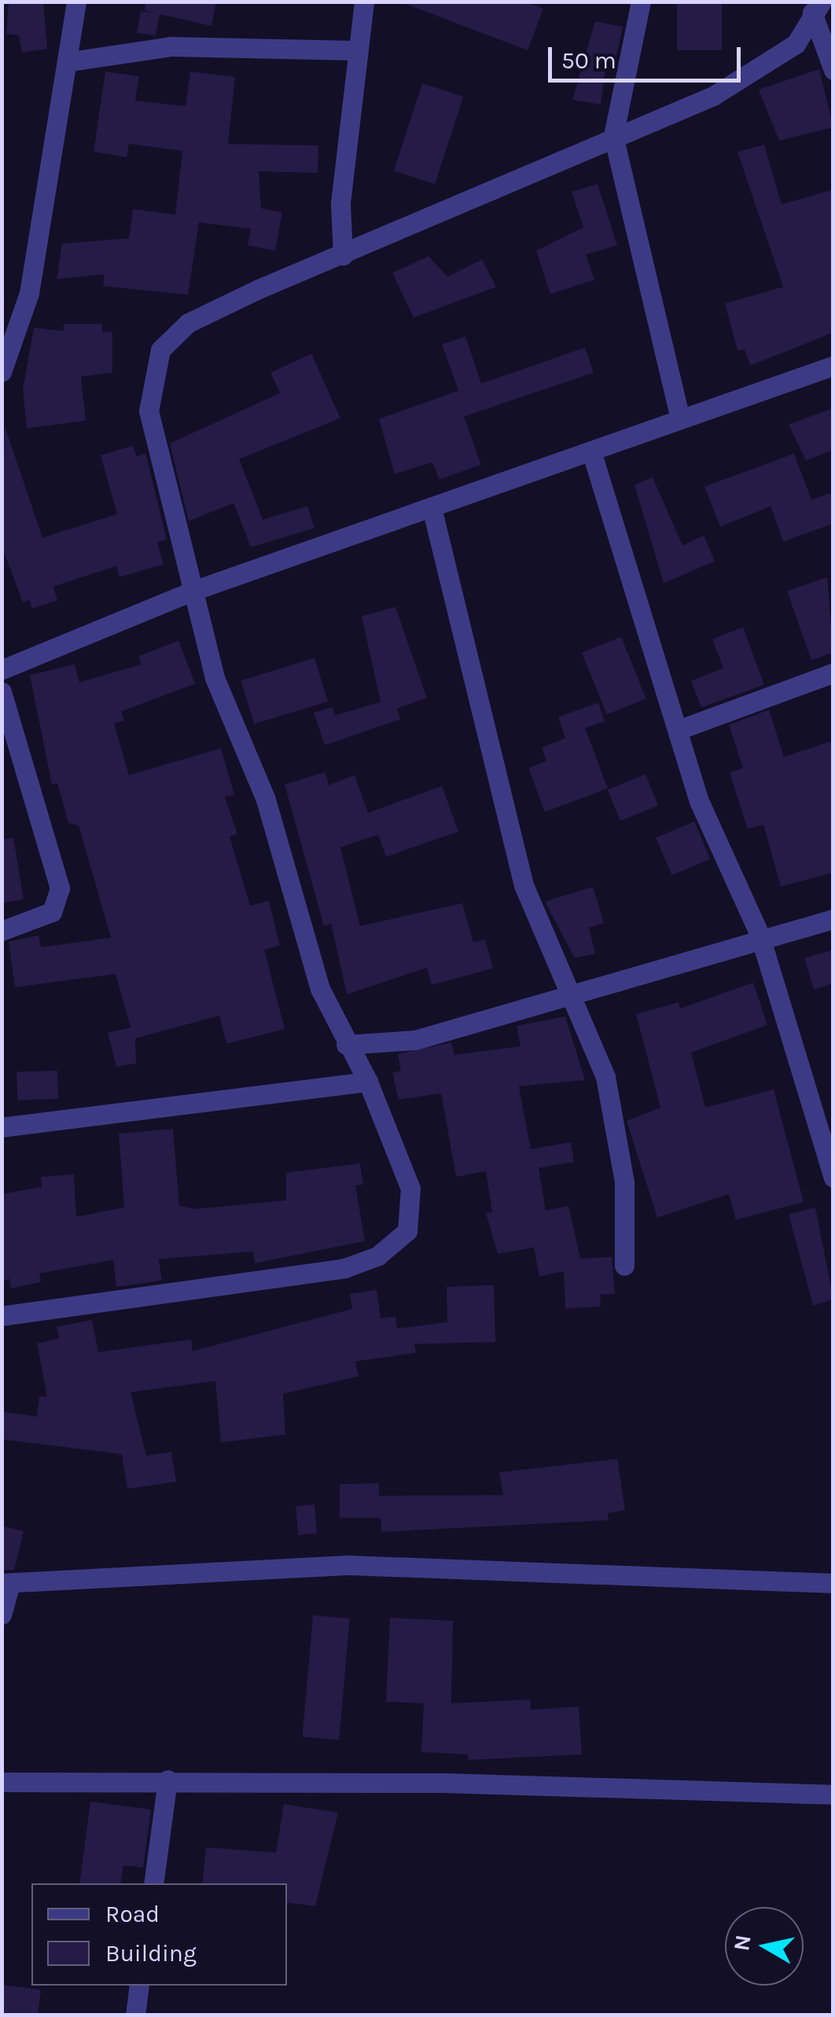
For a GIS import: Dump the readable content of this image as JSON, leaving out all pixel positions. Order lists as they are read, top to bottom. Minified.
{"legend":["Road","Building"],"scale_bar":"50 m","north":"left"}
